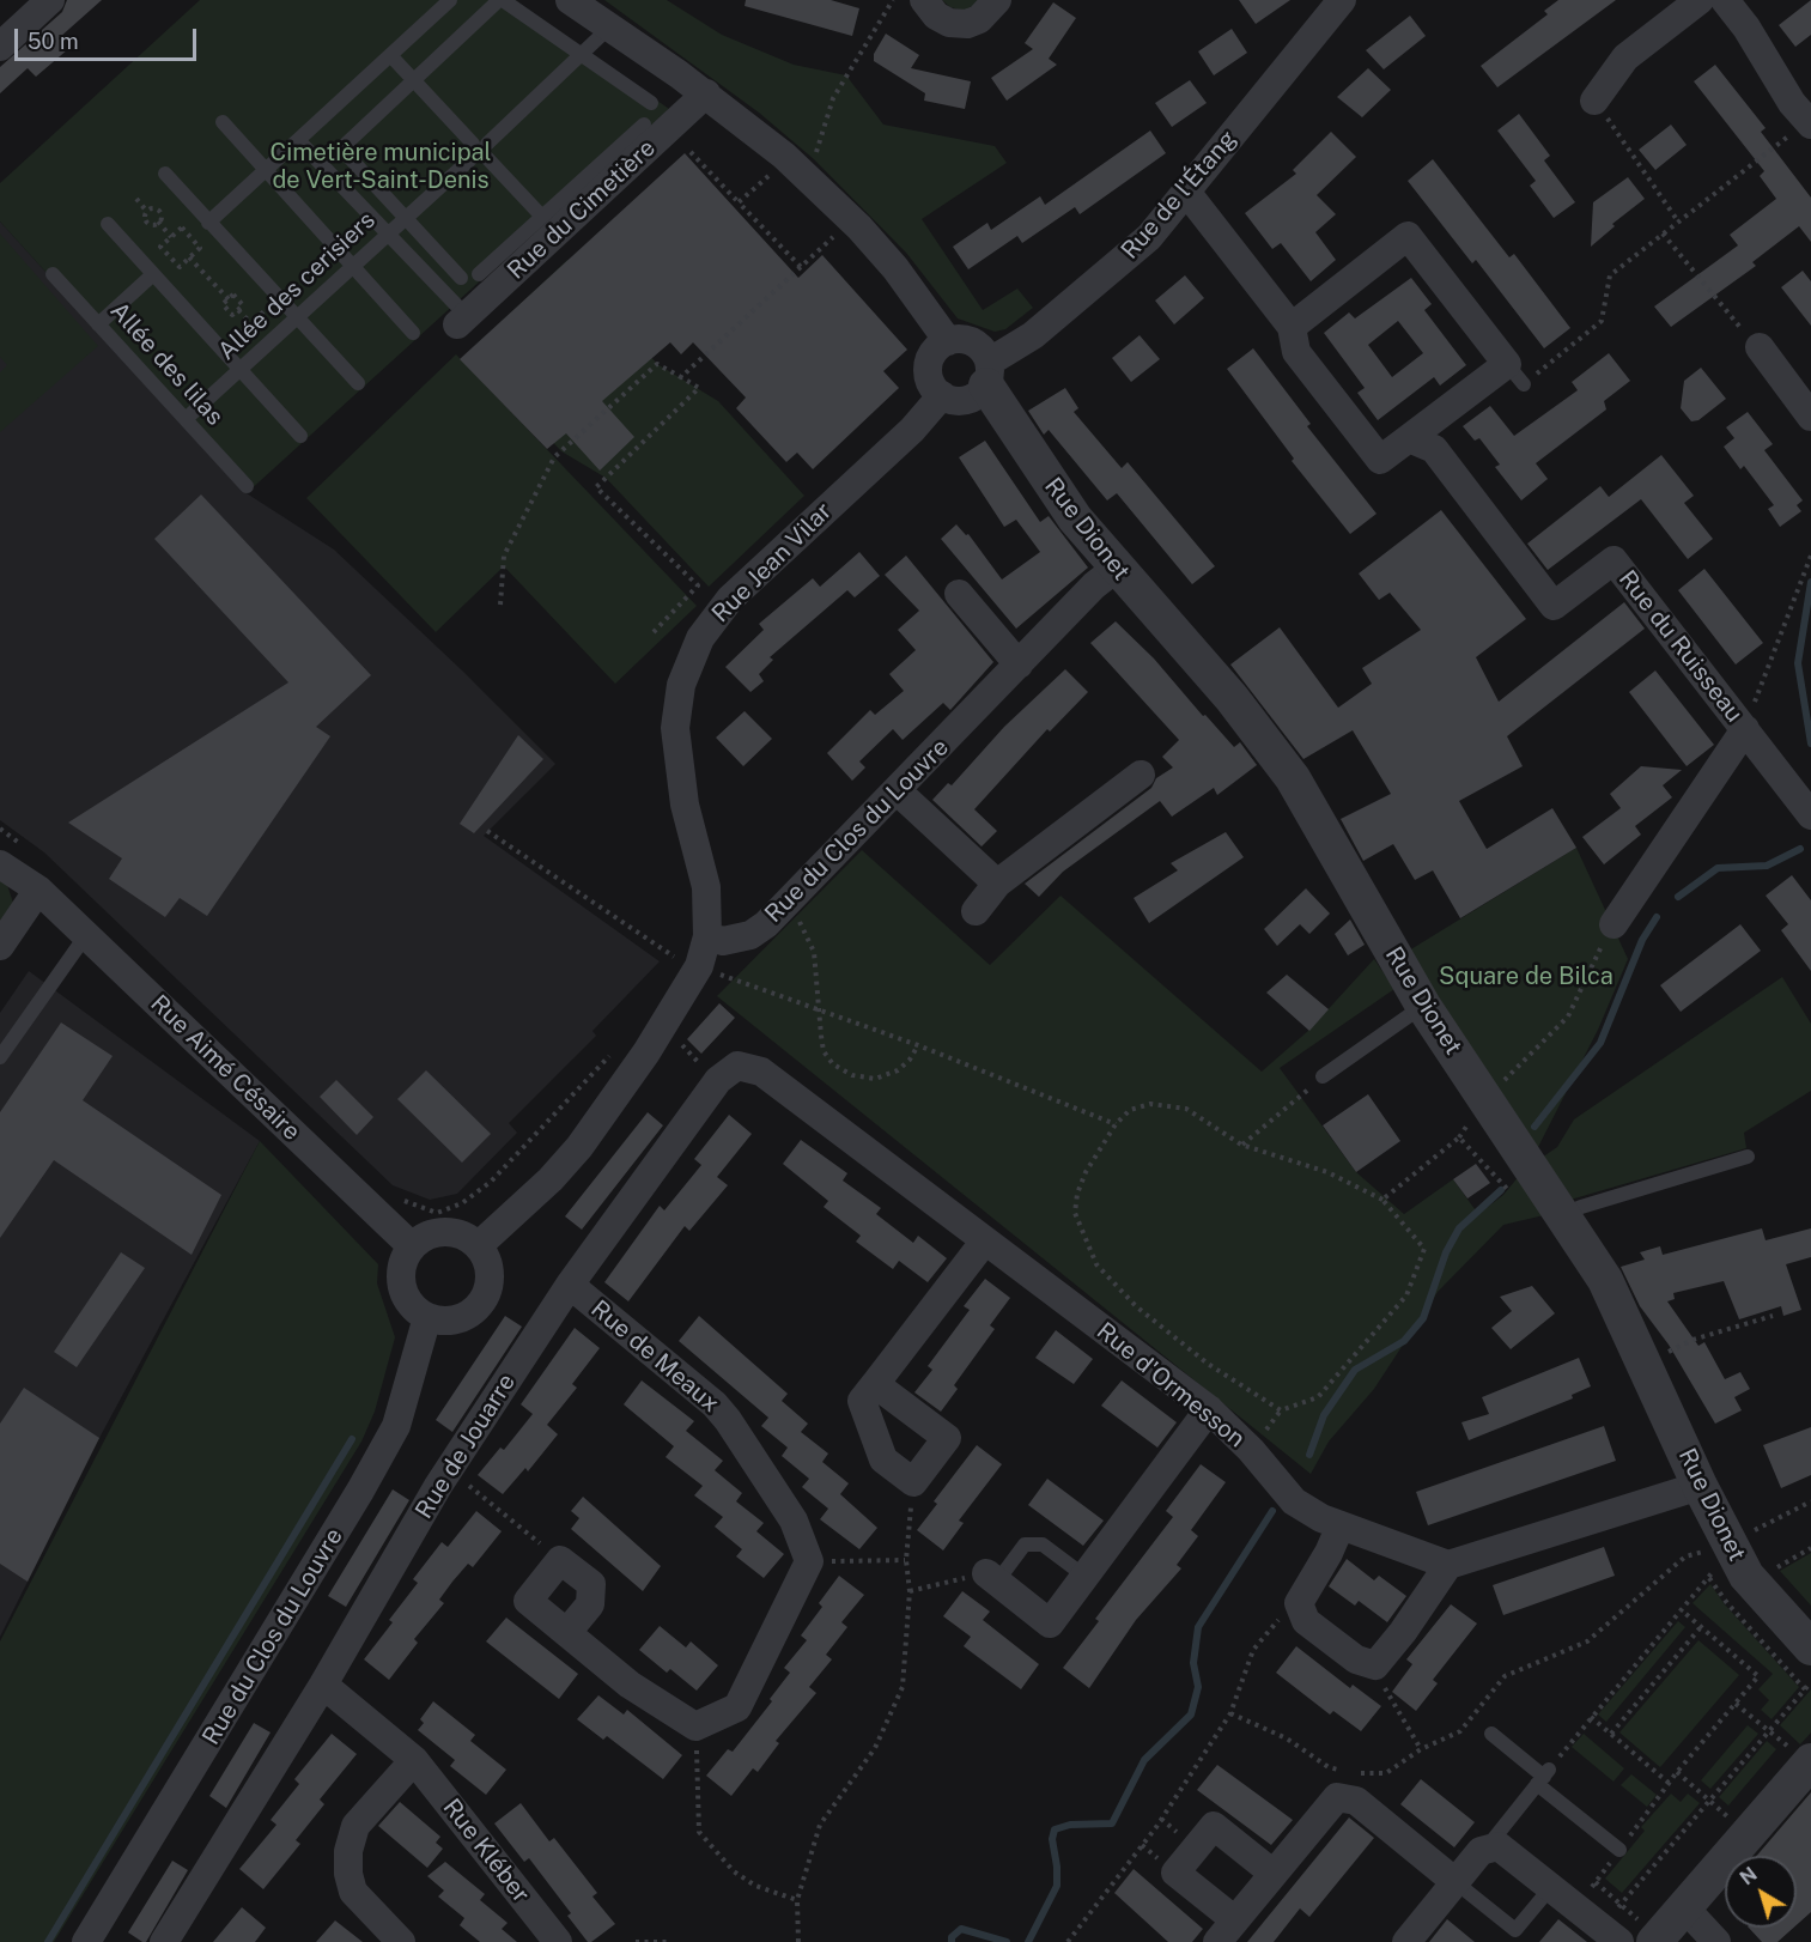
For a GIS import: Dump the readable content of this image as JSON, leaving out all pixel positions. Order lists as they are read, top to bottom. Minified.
{"streets":{"street":["Rue de l'Étang","Rue du Cimetière","Rue Dionet","Rue Jean Vilar","Rue du Ruisseau","Rue du Clos du Louvre","Rue Aimé Césaire","Rue de Meaux","Rue d'Ormesson","Rue de Jouarre","Rue Kléber"],"lane":["Allée des cerisiers","Allée des lilas"]},"crossings":[["Rue de l'Étang","Rue Dionet"],["Rue de l'Étang","Rue Jean Vilar"],["Allée des cerisiers","Allée des lilas"],["Rue Dionet","Rue Jean Vilar"],["Rue Dionet","Rue du Clos du Louvre"],["Rue Jean Vilar","Rue du Clos du Louvre"],["Rue du Clos du Louvre","Rue Aimé Césaire"],["Rue de Meaux","Rue de Jouarre"],["Rue d'Ormesson","Rue de Jouarre"],["Rue de Jouarre","Rue Kléber"]],"parks":["Cimetière municipal de Vert-Saint-Denis","Square de Bilca"],"scale_bar":"50 m","north":"top left"}
